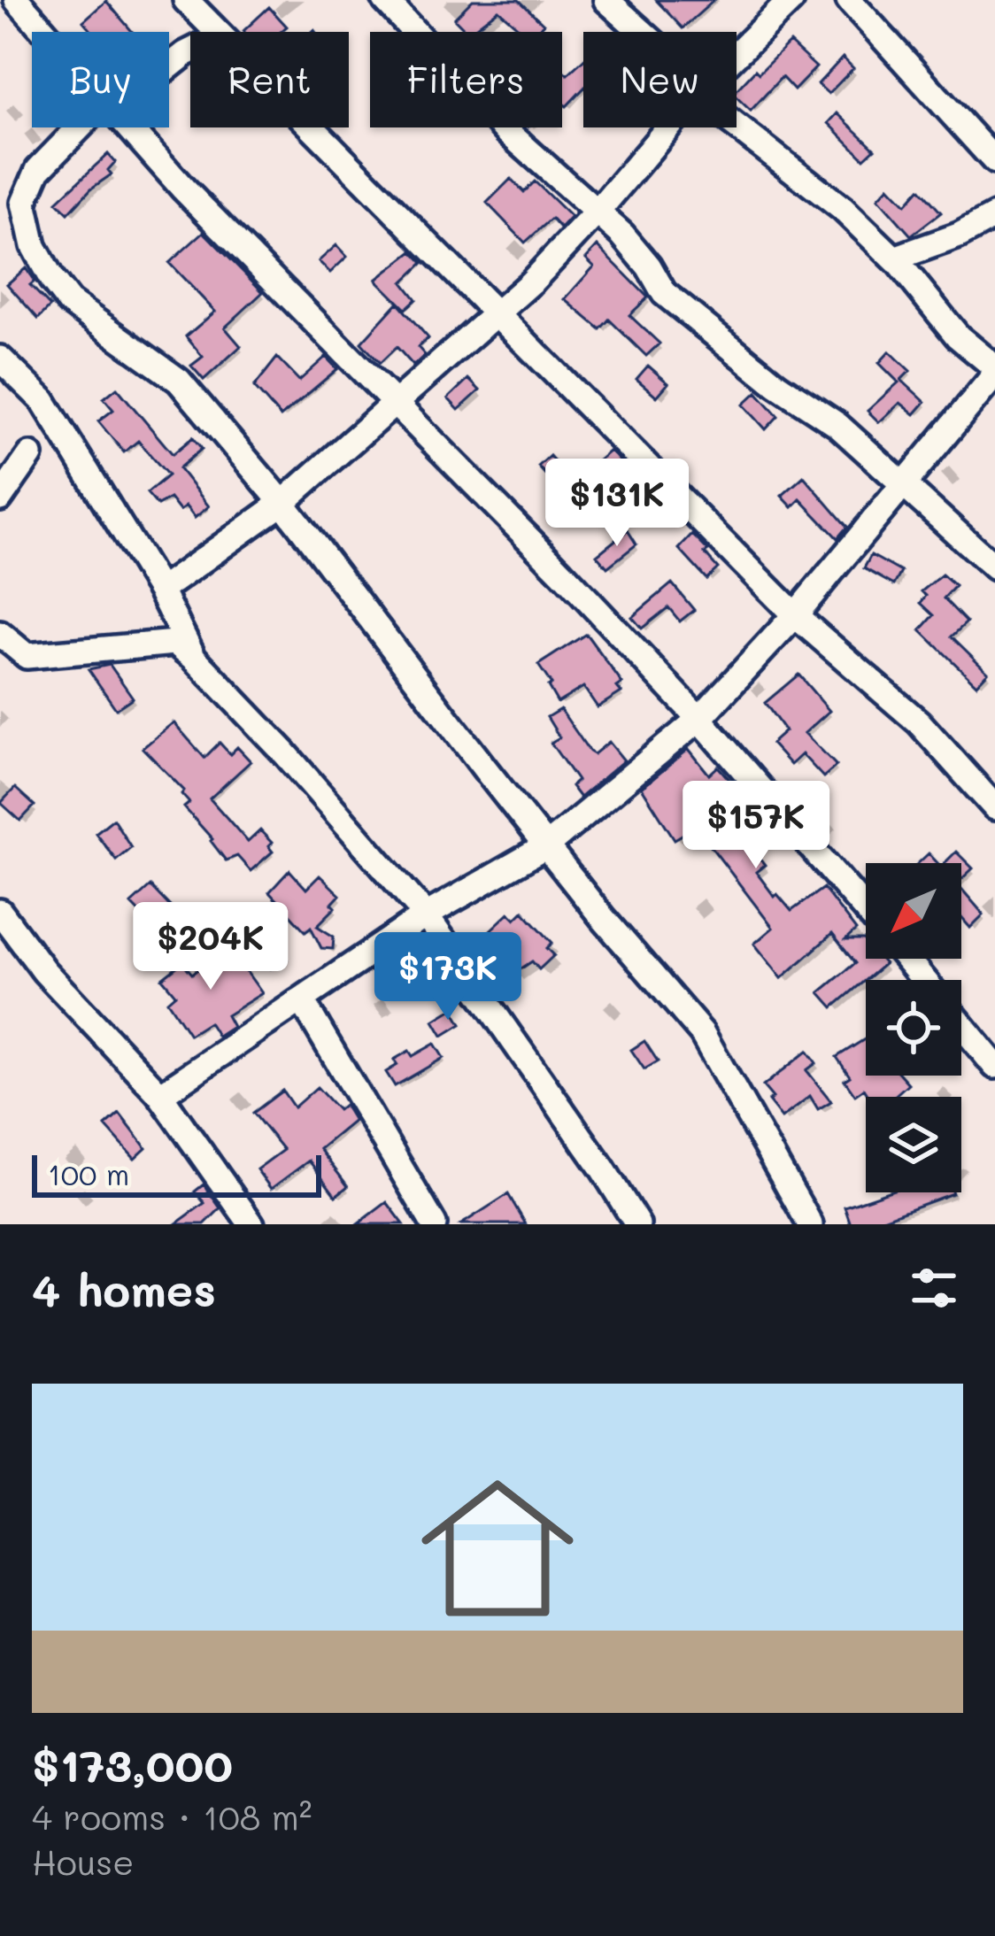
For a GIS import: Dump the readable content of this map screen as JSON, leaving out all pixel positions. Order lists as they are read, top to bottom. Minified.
{"scale_bar":"100 m","north":"bottom left","page":{"chip":["Buy","Rent","Filters","New"],"price":["$131K","$157K","$204K","$173K"],"scale":"100 m","heading":"4 homes","list":[{"name":"$173,000","note":"4 rooms · 108 m² · House"}]}}
